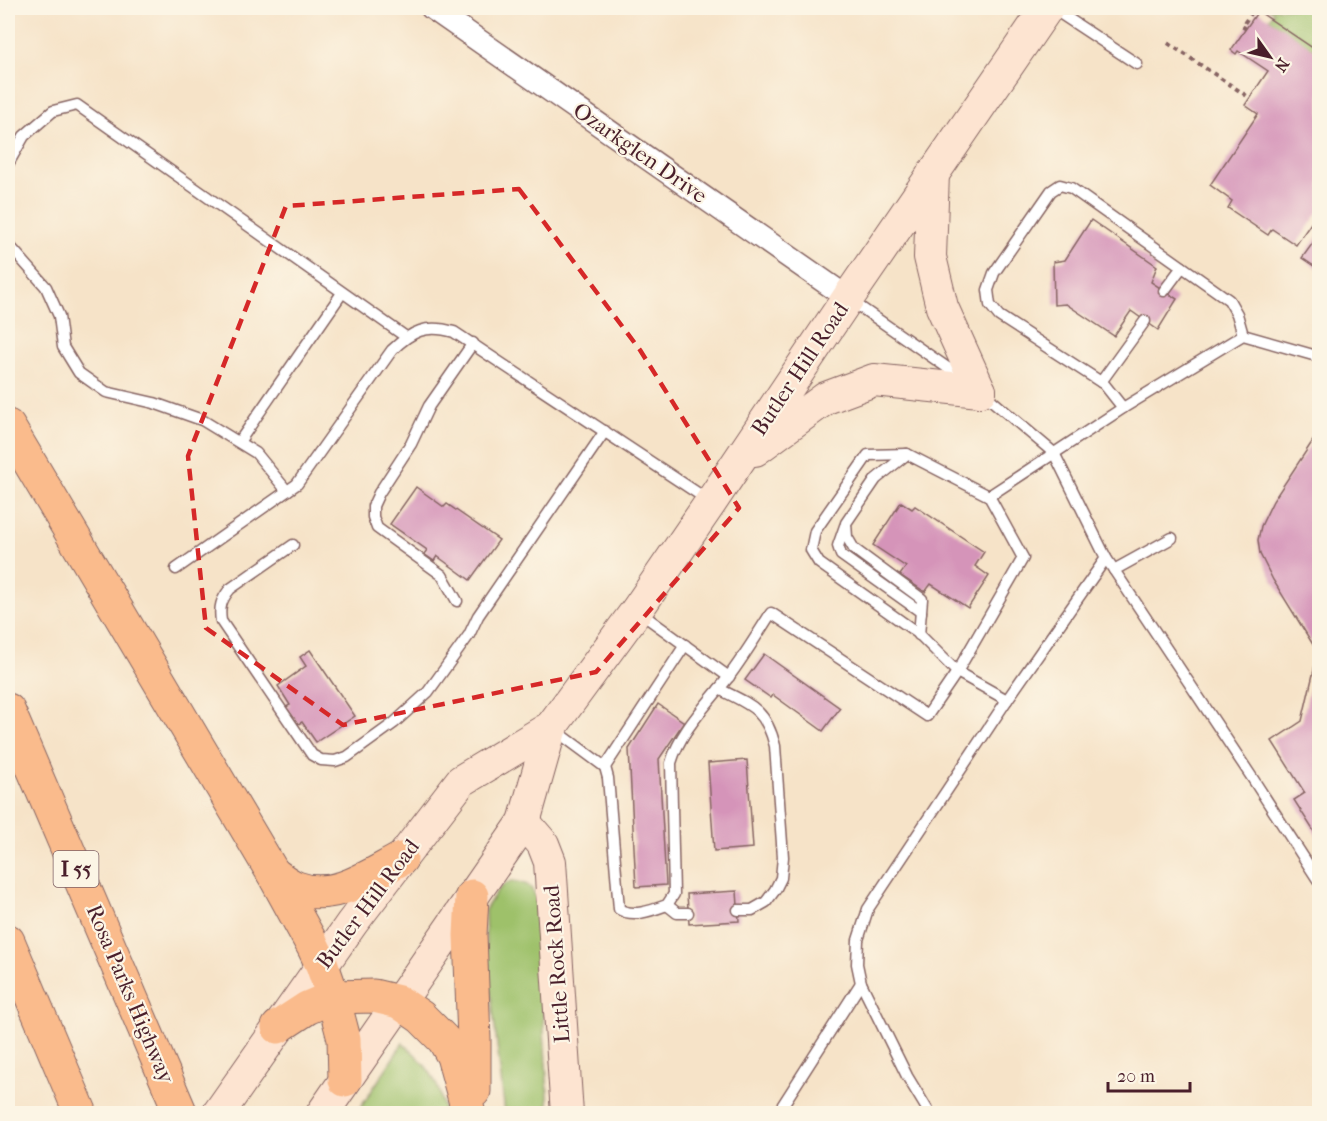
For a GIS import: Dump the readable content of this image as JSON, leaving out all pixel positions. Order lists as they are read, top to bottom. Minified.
{"streets":{"highway":["I 55","Rosa Parks Highway"],"street":["Ozarkglen Drive","Butler Hill Road","Little Rock Road"]},"crossings":[["Ozarkglen Drive","Butler Hill Road"],["Butler Hill Road","Little Rock Road"]],"scale_bar":"20 m","north":"bottom right"}
